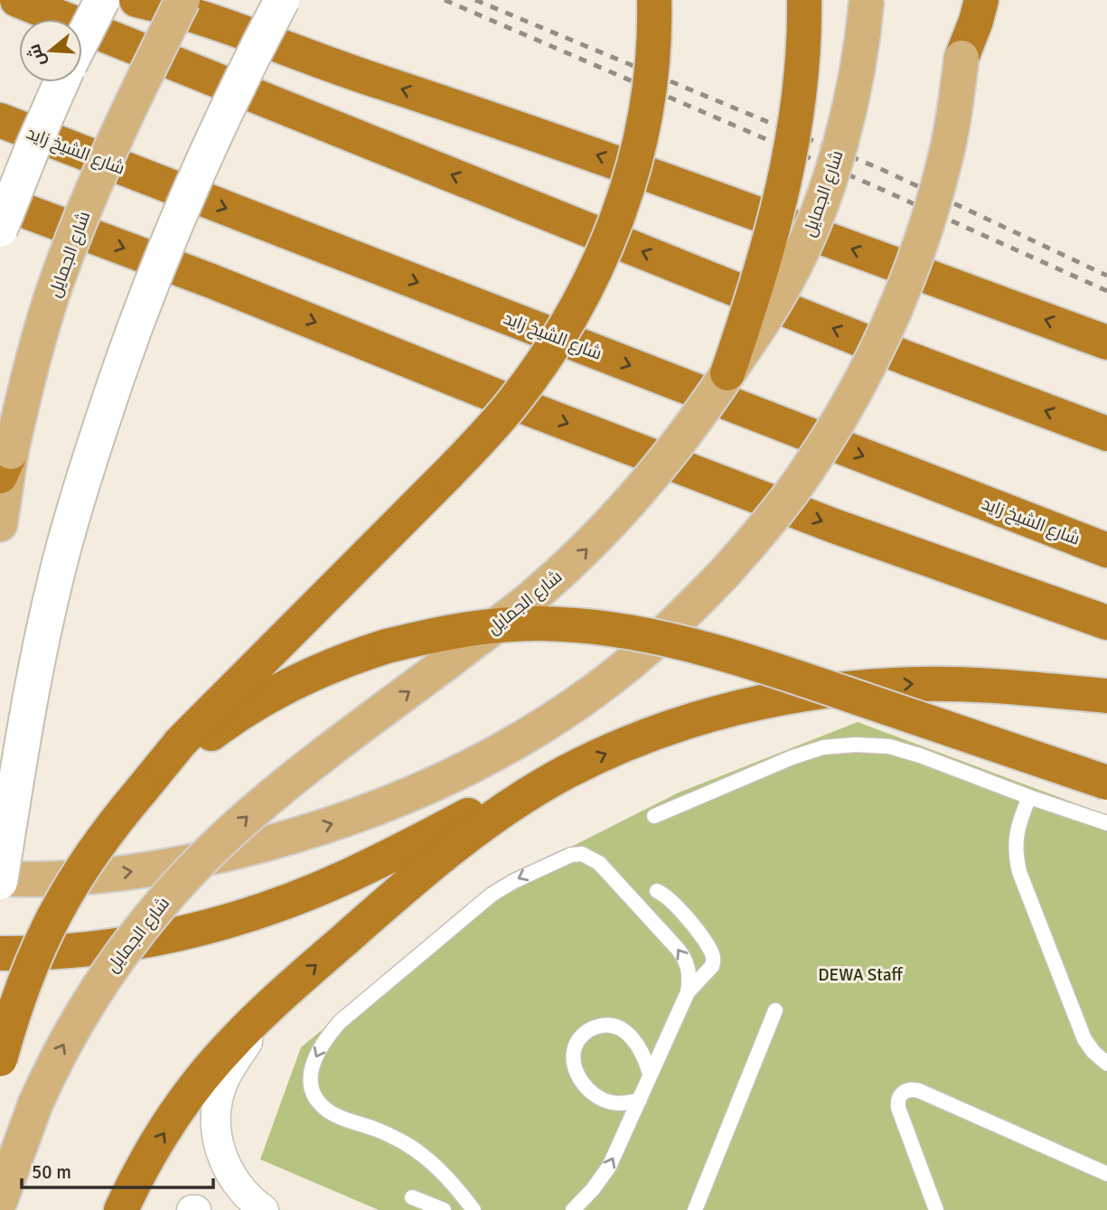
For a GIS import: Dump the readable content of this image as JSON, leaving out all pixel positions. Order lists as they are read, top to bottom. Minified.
{"streets":{"highway":["شارع الشيخ زايد"],"main road":["شارع الجمايل"]},"parks":["DEWA Staff"],"scale_bar":"50 m","north":"left"}
